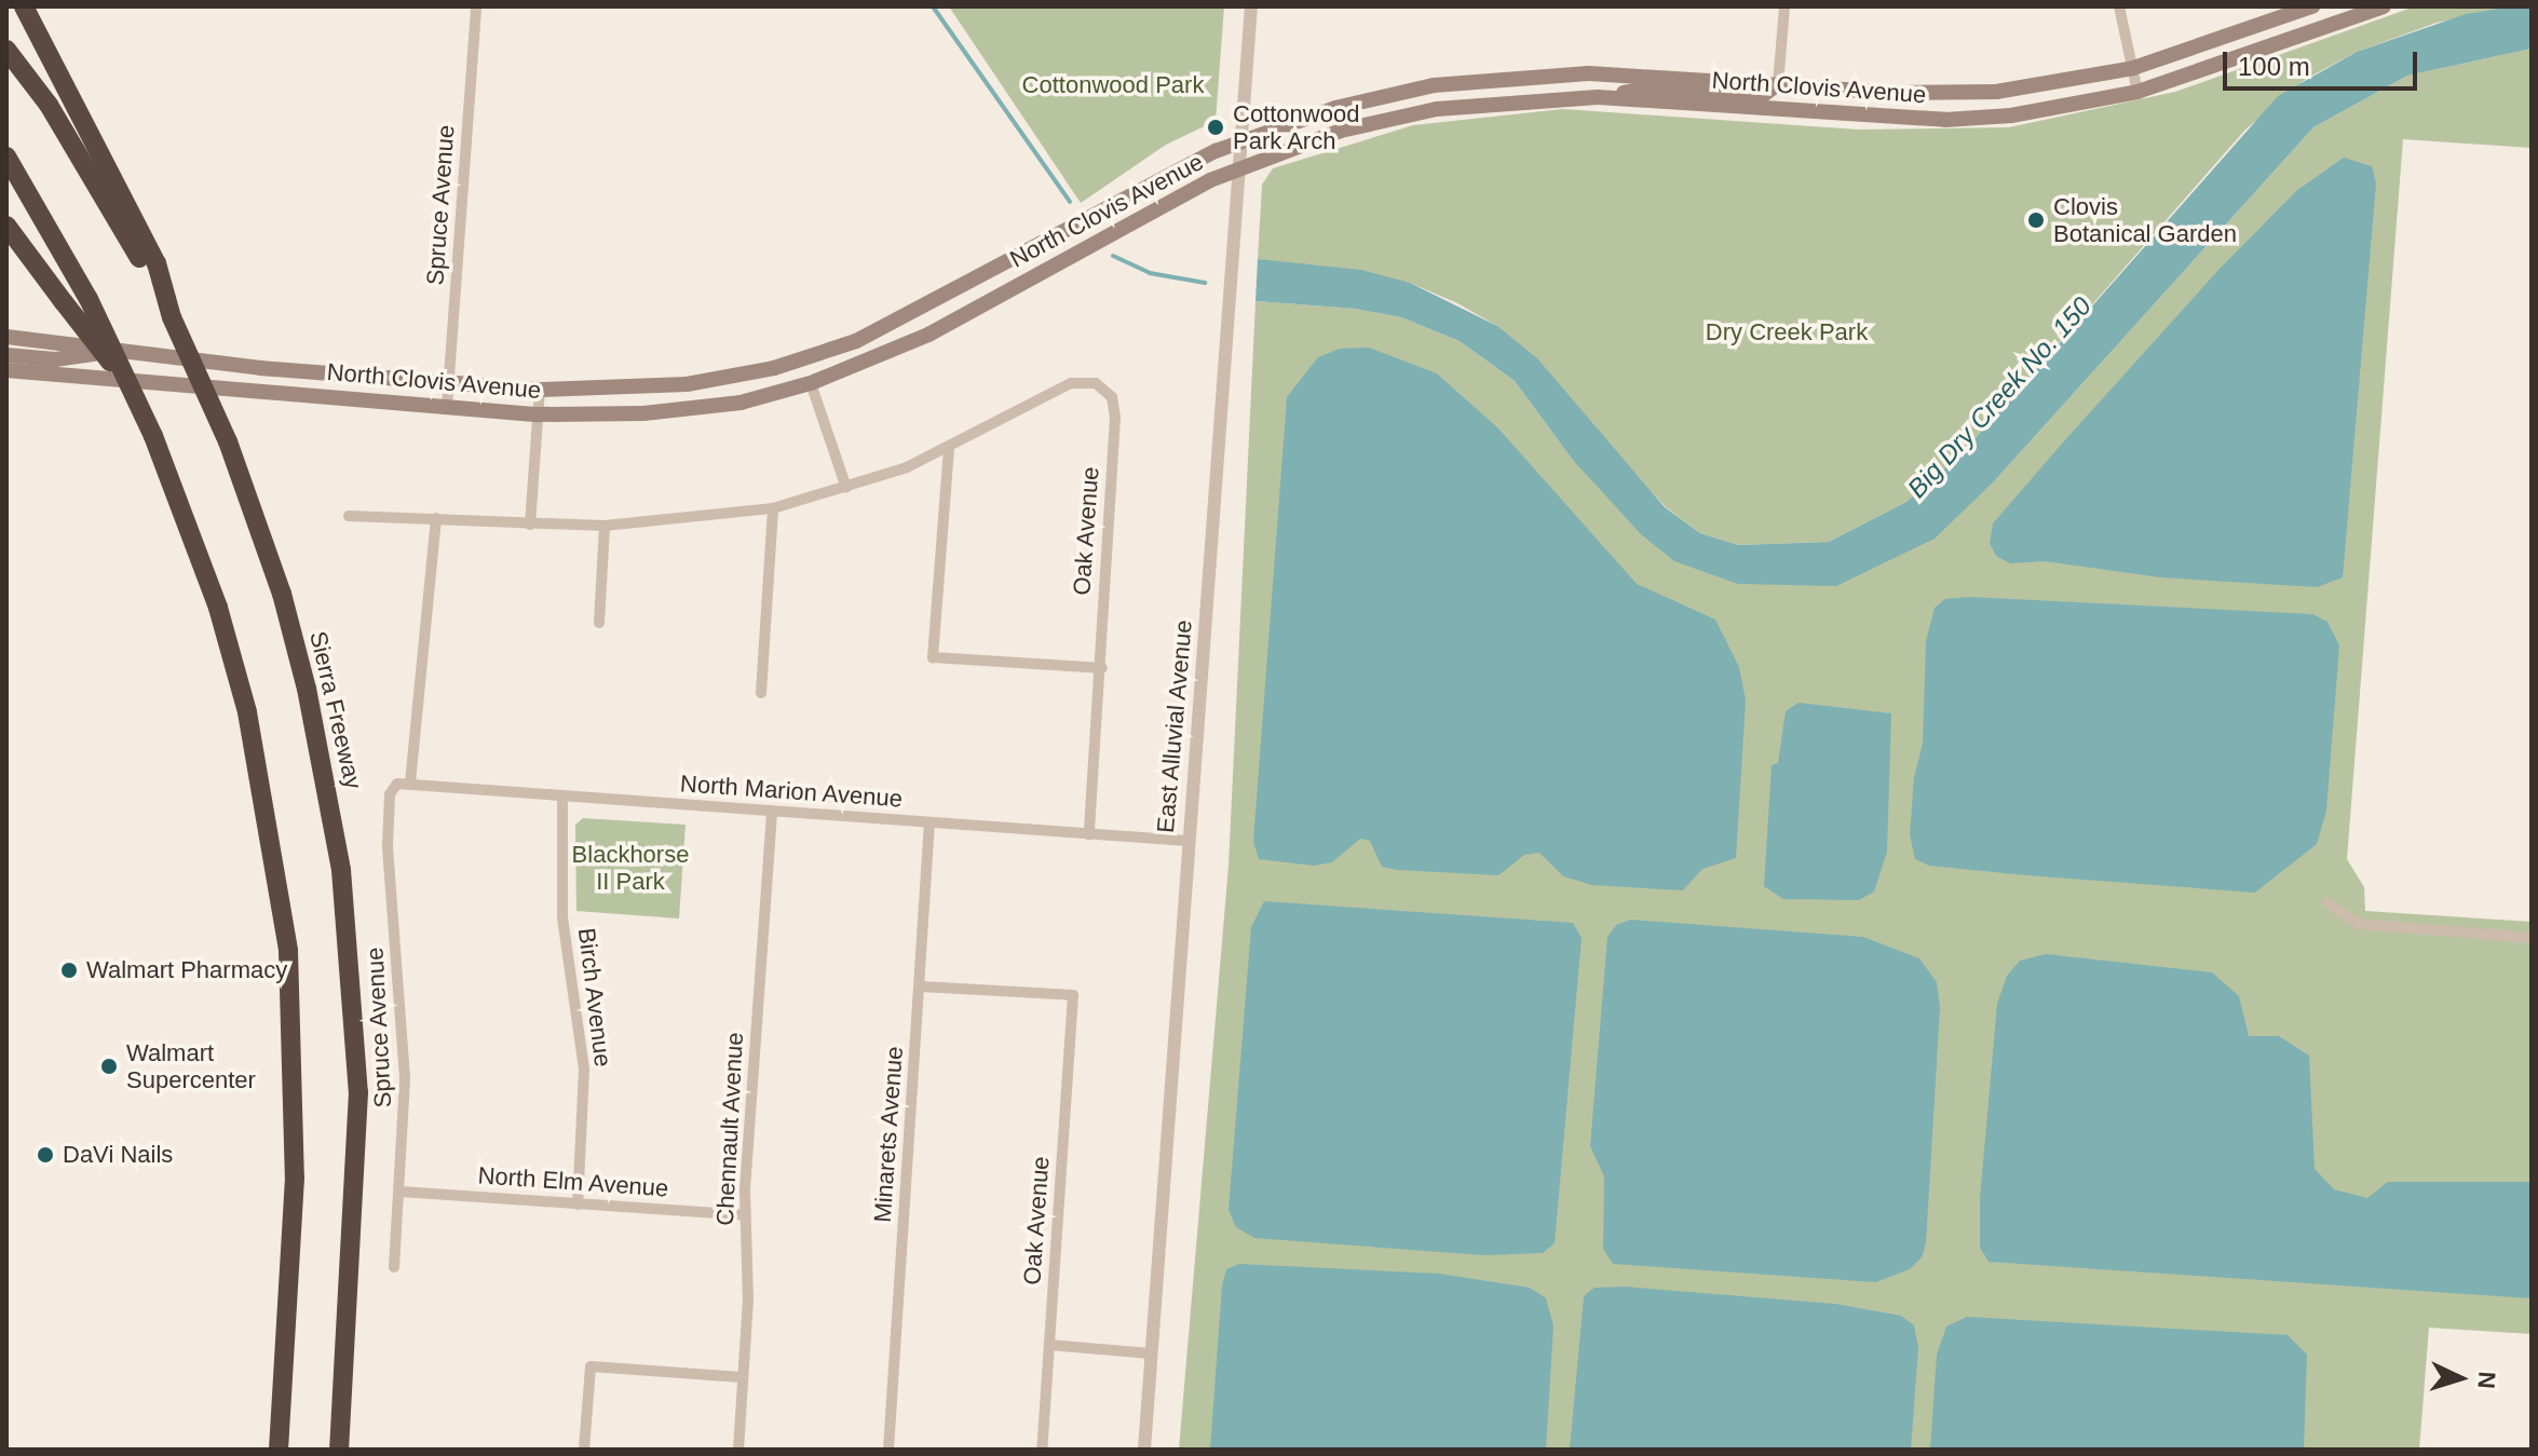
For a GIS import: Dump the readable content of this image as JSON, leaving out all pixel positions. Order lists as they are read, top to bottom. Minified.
{"streets":{"highway":["Sierra Freeway"],"main road":["North Clovis Avenue"],"street":["Spruce Avenue","Oak Avenue","East Alluvial Avenue","North Marion Avenue","Birch Avenue","Chennault Avenue","Minarets Avenue","North Elm Avenue"]},"crossings":[["North Clovis Avenue","Spruce Avenue"],["North Clovis Avenue","East Alluvial Avenue"],["Spruce Avenue","North Marion Avenue"],["Spruce Avenue","North Elm Avenue"],["Oak Avenue","North Marion Avenue"],["Oak Avenue","Minarets Avenue"],["East Alluvial Avenue","North Marion Avenue"],["North Marion Avenue","Birch Avenue"],["North Marion Avenue","Chennault Avenue"],["North Marion Avenue","Minarets Avenue"],["Birch Avenue","North Elm Avenue"],["Chennault Avenue","North Elm Avenue"]],"water":["Big Dry Creek No. 150"],"parks":["Cottonwood Park","Dry Creek Park","Blackhorse II Park"],"places":["Cottonwood Park Arch","Clovis Botanical Garden","Walmart Pharmacy","Walmart Supercenter","DaVi Nails"],"scale_bar":"100 m","north":"right"}
